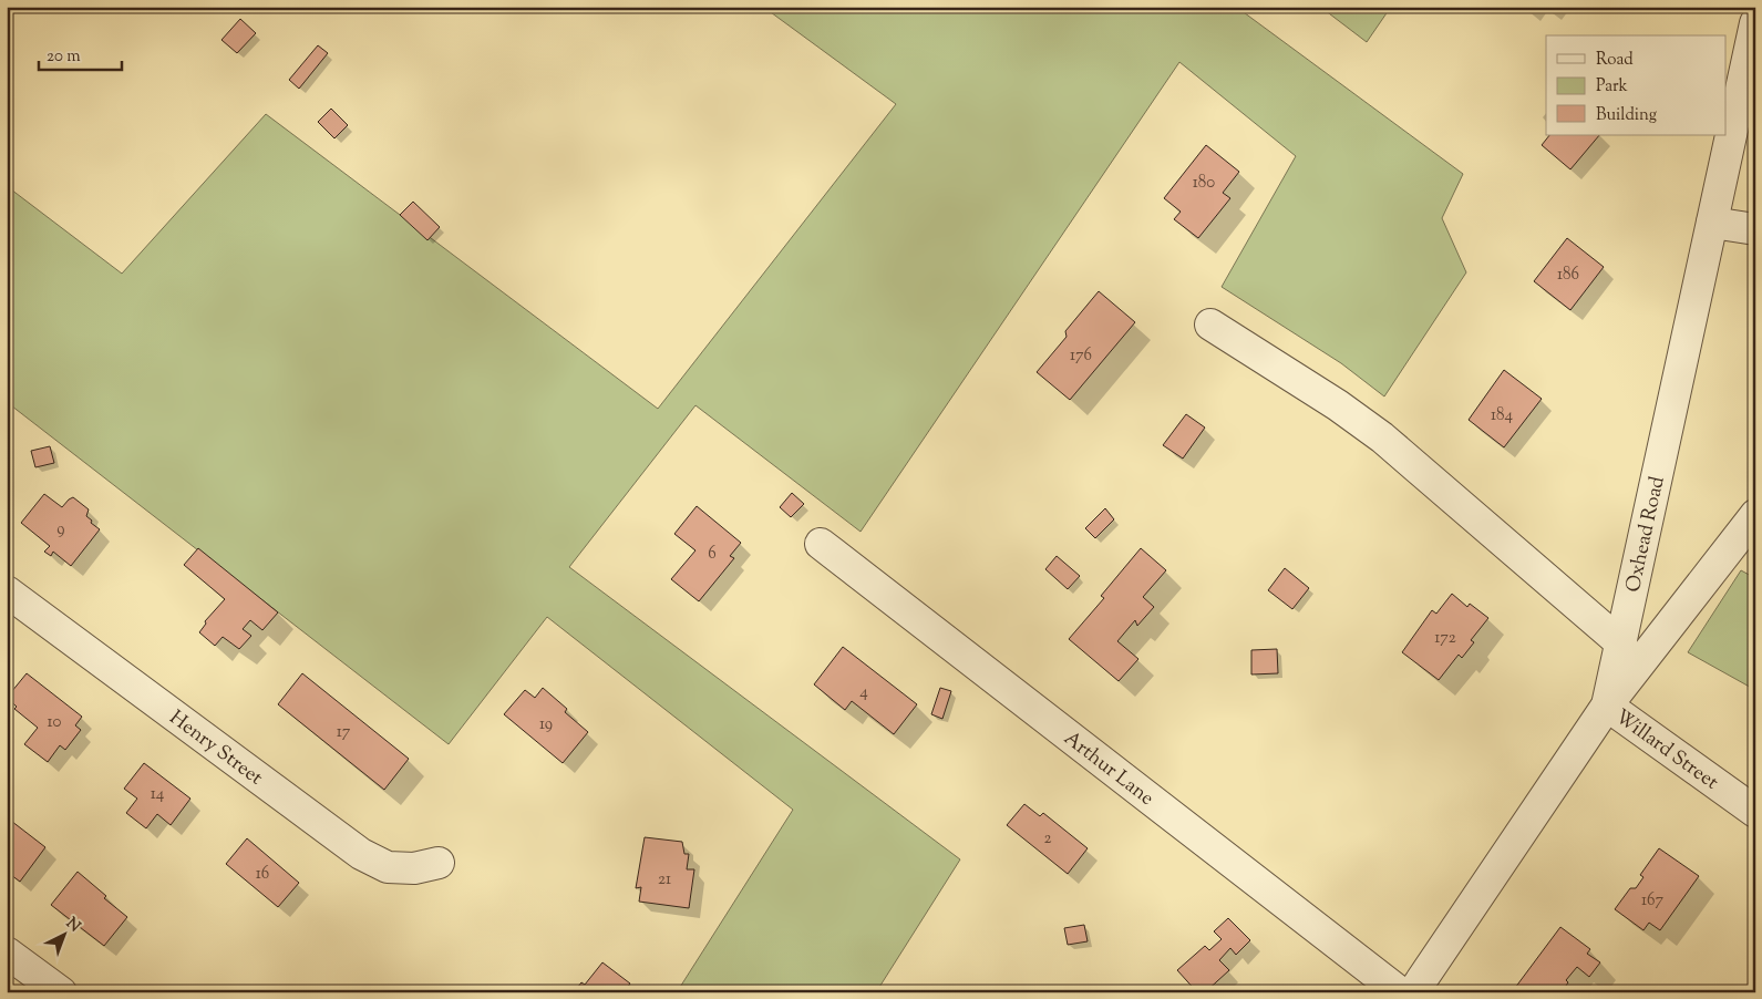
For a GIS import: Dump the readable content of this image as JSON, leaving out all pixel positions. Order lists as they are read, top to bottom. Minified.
{"streets":{"street":["Oxhead Road","Henry Street","Willard Street","Arthur Lane"]},"crossings":[["Oxhead Road","Willard Street"]],"house_numbers":["180","186","176","184","9","6","172","4","10","19","17","14","2","16","21","167"],"legend":["Road","Park","Building"],"scale_bar":"20 m","north":"top right"}
